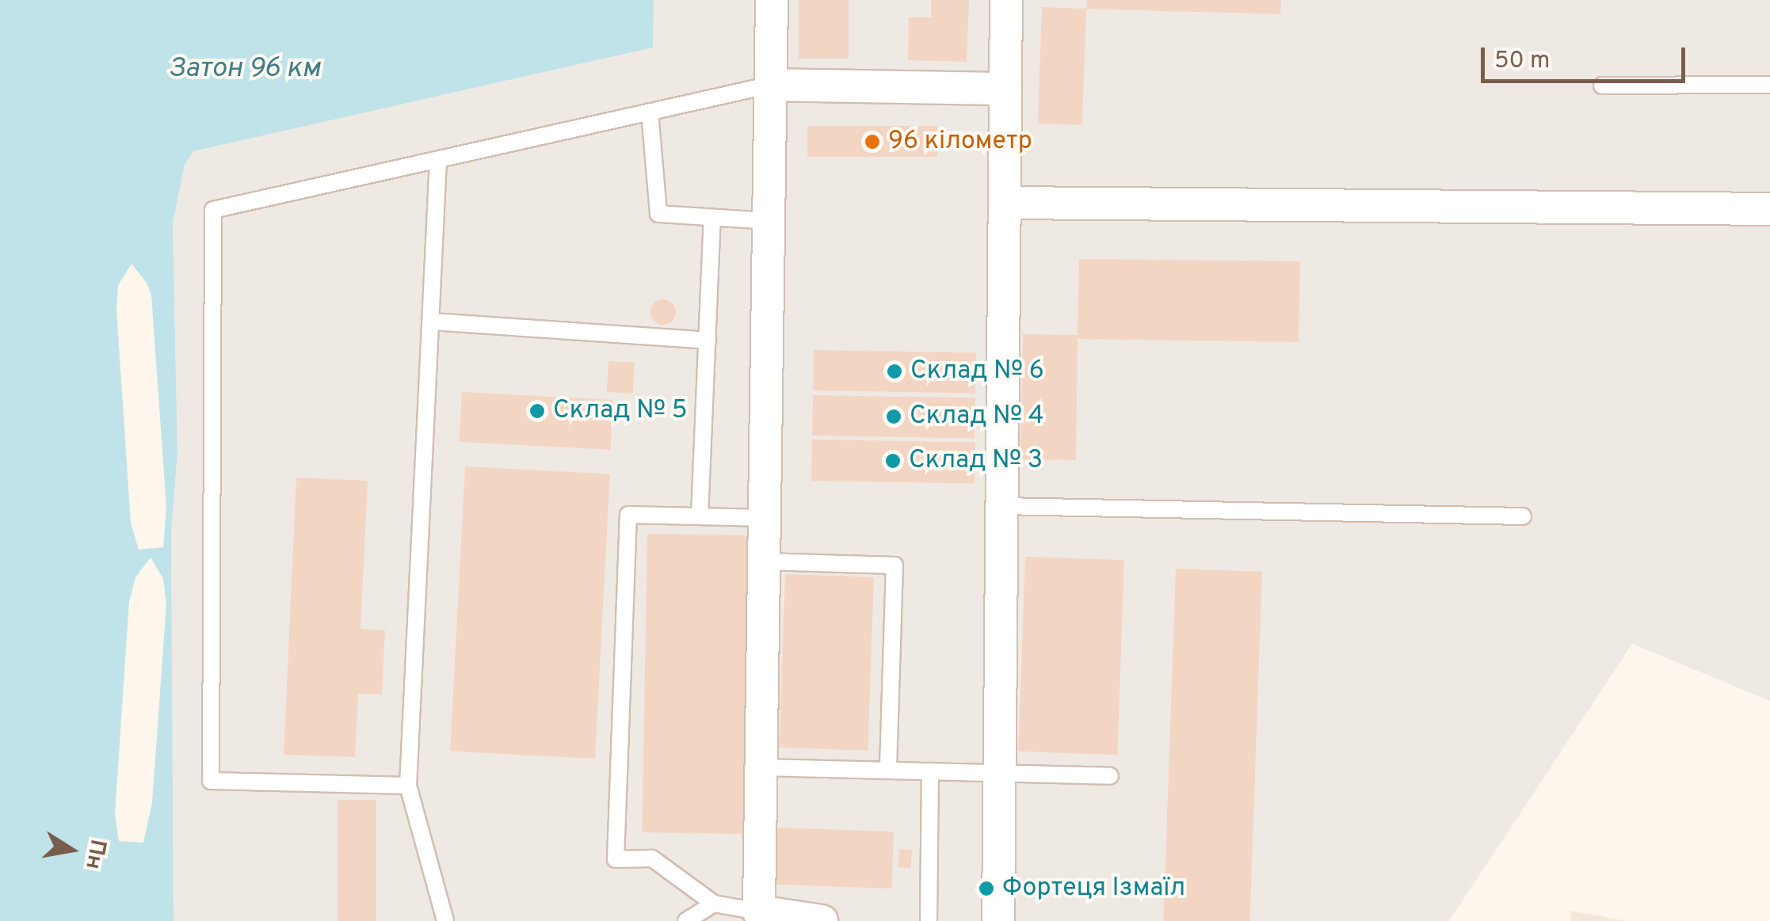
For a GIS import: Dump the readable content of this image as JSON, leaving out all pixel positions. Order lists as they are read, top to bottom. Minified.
{"water":["Затон 96 км"],"places":["96 кілометр","Склад № 6","Склад № 5","Склад № 4","Склад № 3","Фортеця Ізмаїл"],"scale_bar":"50 m","north":"right"}
